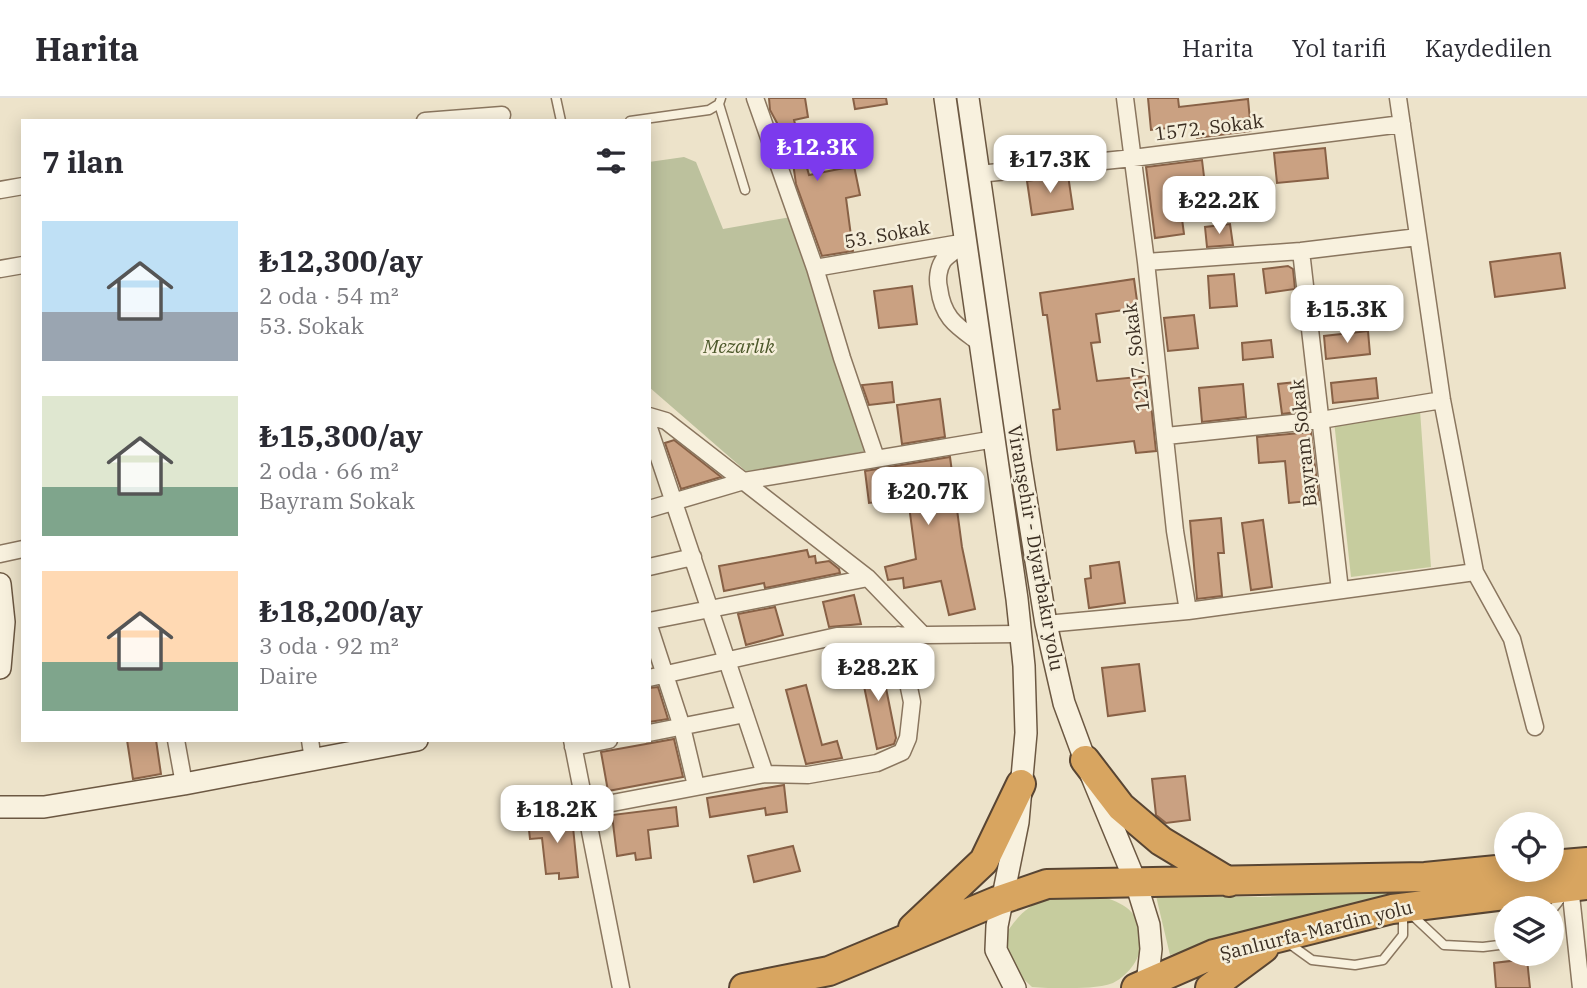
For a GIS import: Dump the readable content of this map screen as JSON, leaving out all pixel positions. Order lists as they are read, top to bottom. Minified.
{"streets":{"highway":["Şanlıurfa-Mardin yolu"],"main road":["Viranşehir - Diyarbakır yolu"],"street":["1572. Sokak","53. Sokak","1217. Sokak","Bayram Sokak"]},"crossings":[["1572. Sokak","1217. Sokak"],["1572. Sokak","Viranşehir - Diyarbakır yolu"],["53. Sokak","Viranşehir - Diyarbakır yolu"],["Viranşehir - Diyarbakır yolu","Şanlıurfa-Mardin yolu"]],"parks":["Mezarlık"],"page":{"header":"Harita","nav":["Harita","Yol tarifi","Kaydedilen"],"heading":"7 ilan","price":["₺12.3K","₺17.3K","₺22.2K","₺15.3K","₺20.7K","₺28.2K","₺18.2K"],"list":[{"name":"₺12,300/ay","note":"2 oda · 54 m² · 53. Sokak"},{"name":"₺15,300/ay","note":"2 oda · 66 m² · Bayram Sokak"},{"name":"₺18,200/ay","note":"3 oda · 92 m² · Daire"}]}}
